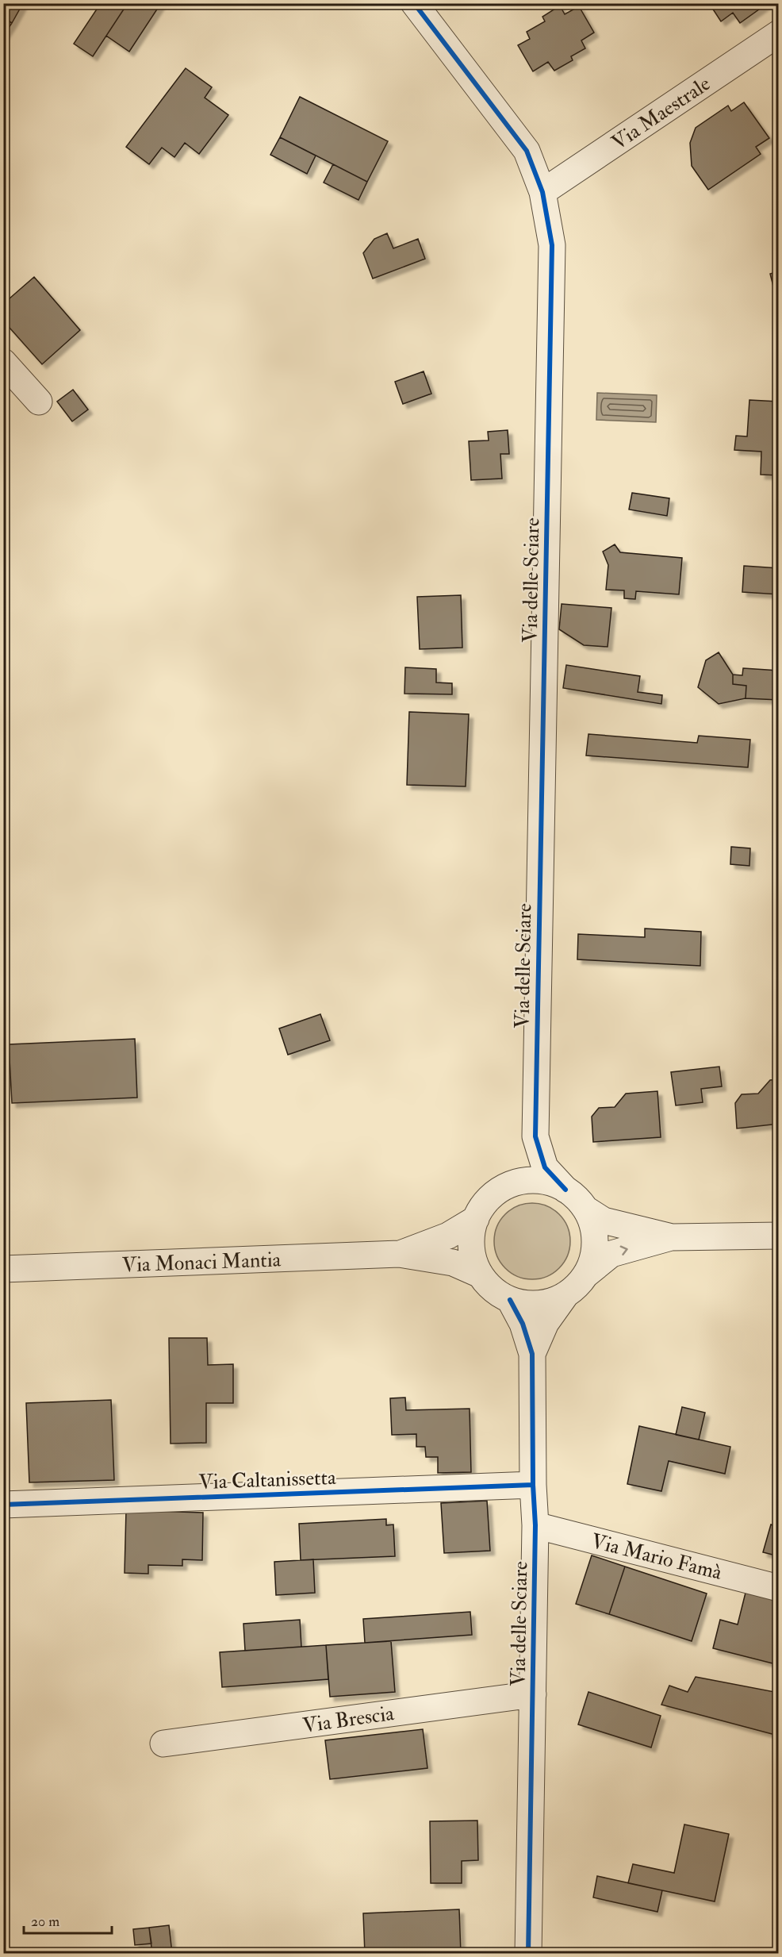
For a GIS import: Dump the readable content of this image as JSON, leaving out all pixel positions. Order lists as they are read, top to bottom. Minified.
{"streets":{"street":["Via Maestrale","Via delle Sciare","Via Monaci Mantia","Via Caltanissetta","Via Mario Famà","Via Brescia"]},"crossings":[["Via Maestrale","Via delle Sciare"],["Via delle Sciare","Via Monaci Mantia"],["Via delle Sciare","Via Caltanissetta"],["Via delle Sciare","Via Mario Famà"],["Via delle Sciare","Via Brescia"]],"scale_bar":"20 m"}
